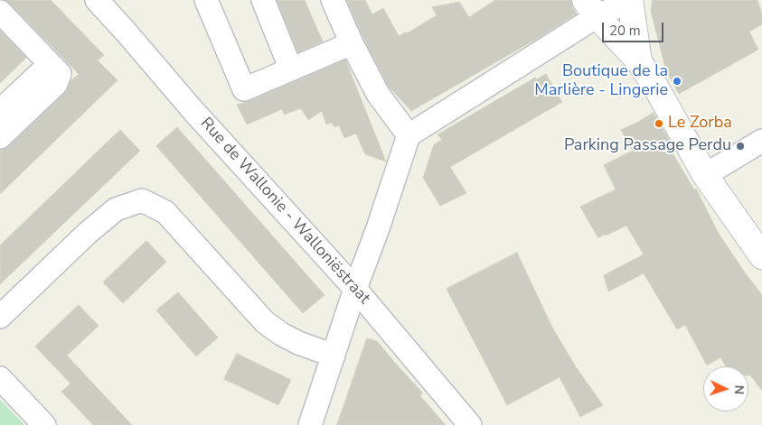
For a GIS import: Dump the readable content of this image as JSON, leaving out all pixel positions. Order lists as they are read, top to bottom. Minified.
{"streets":{"street":["Rue de Wallonie - Walloniëstraat"]},"places":["Boutique de la Marlière - Lingerie","Le Zorba","Parking Passage Perdu"],"scale_bar":"20 m","north":"right"}
